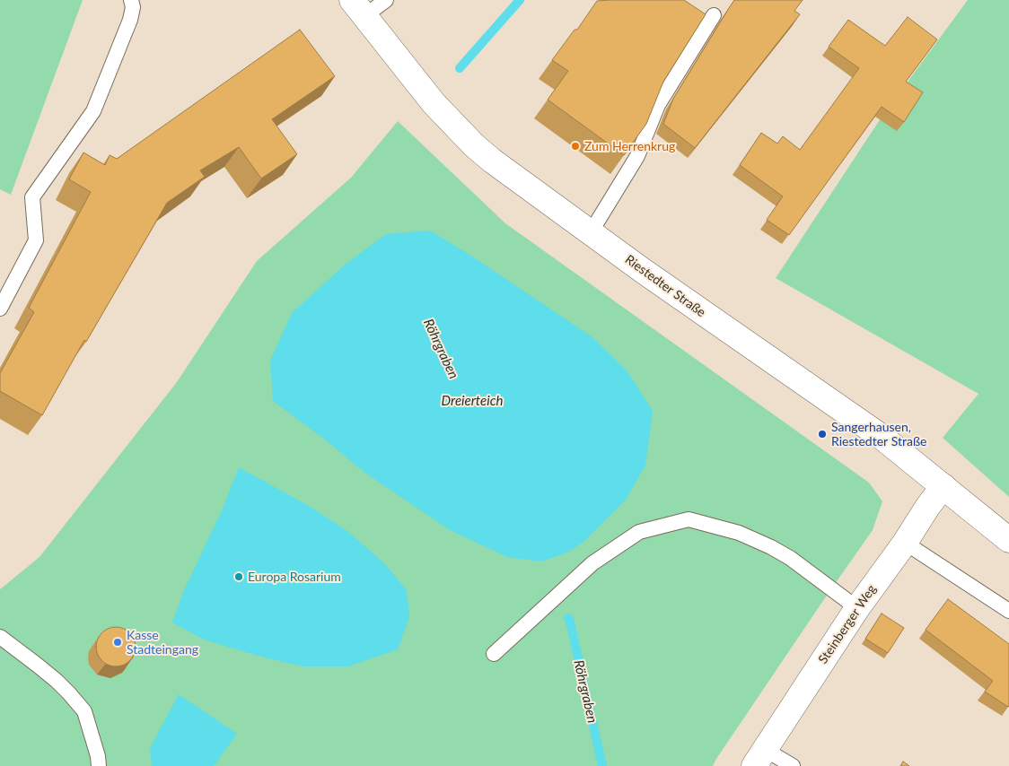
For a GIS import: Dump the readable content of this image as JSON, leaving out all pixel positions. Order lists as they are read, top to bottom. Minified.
{"streets":{"main road":["Riestedter Straße","Steinberger Weg"]},"crossings":[["Riestedter Straße","Steinberger Weg"]],"water":["Röhrgraben","Dreierteich"],"places":["Zum Herrenkrug","Sangerhausen, Riestedter Straße","Europa Rosarium","Kasse Stadteingang"]}
